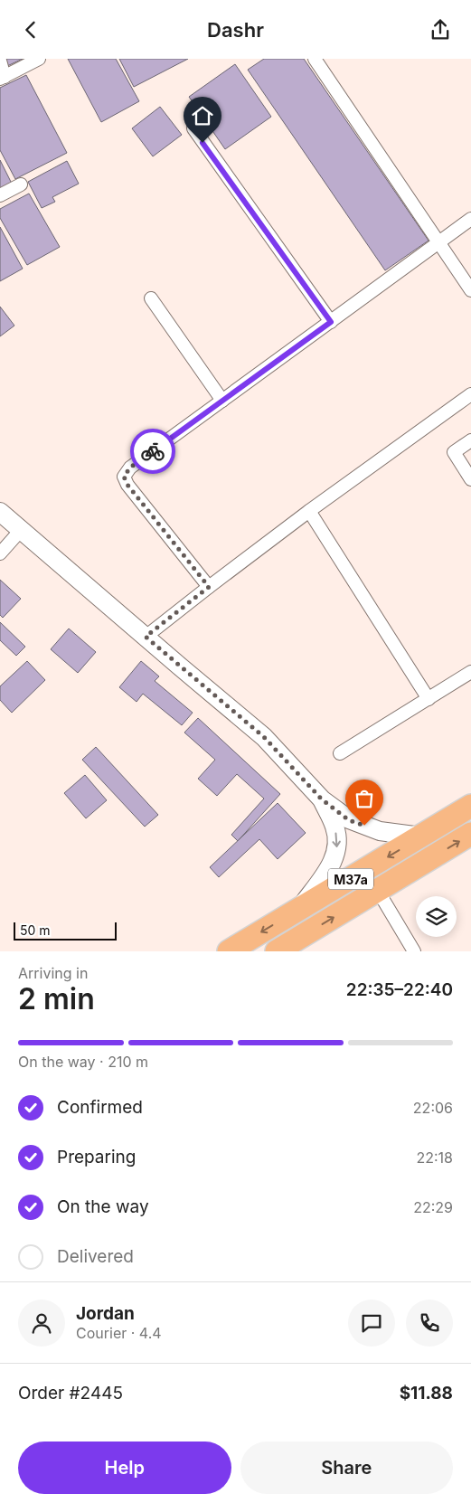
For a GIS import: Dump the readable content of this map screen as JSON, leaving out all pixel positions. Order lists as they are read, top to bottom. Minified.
{"streets":{"highway":["M37a"]},"scale_bar":"50 m","page":{"header":"Dashr","scale":"50 m","heading":["2 min","Arriving in","22:35–22:40"],"panel":["Jordan","Courier · 4.4","Order #2445","$11.88"],"bar":"On the way · 210 m","list":[["Confirmed","22:06"],["Preparing","22:18"],["On the way","22:29"],"Delivered"],"buttons":["Help","Share"]}}
